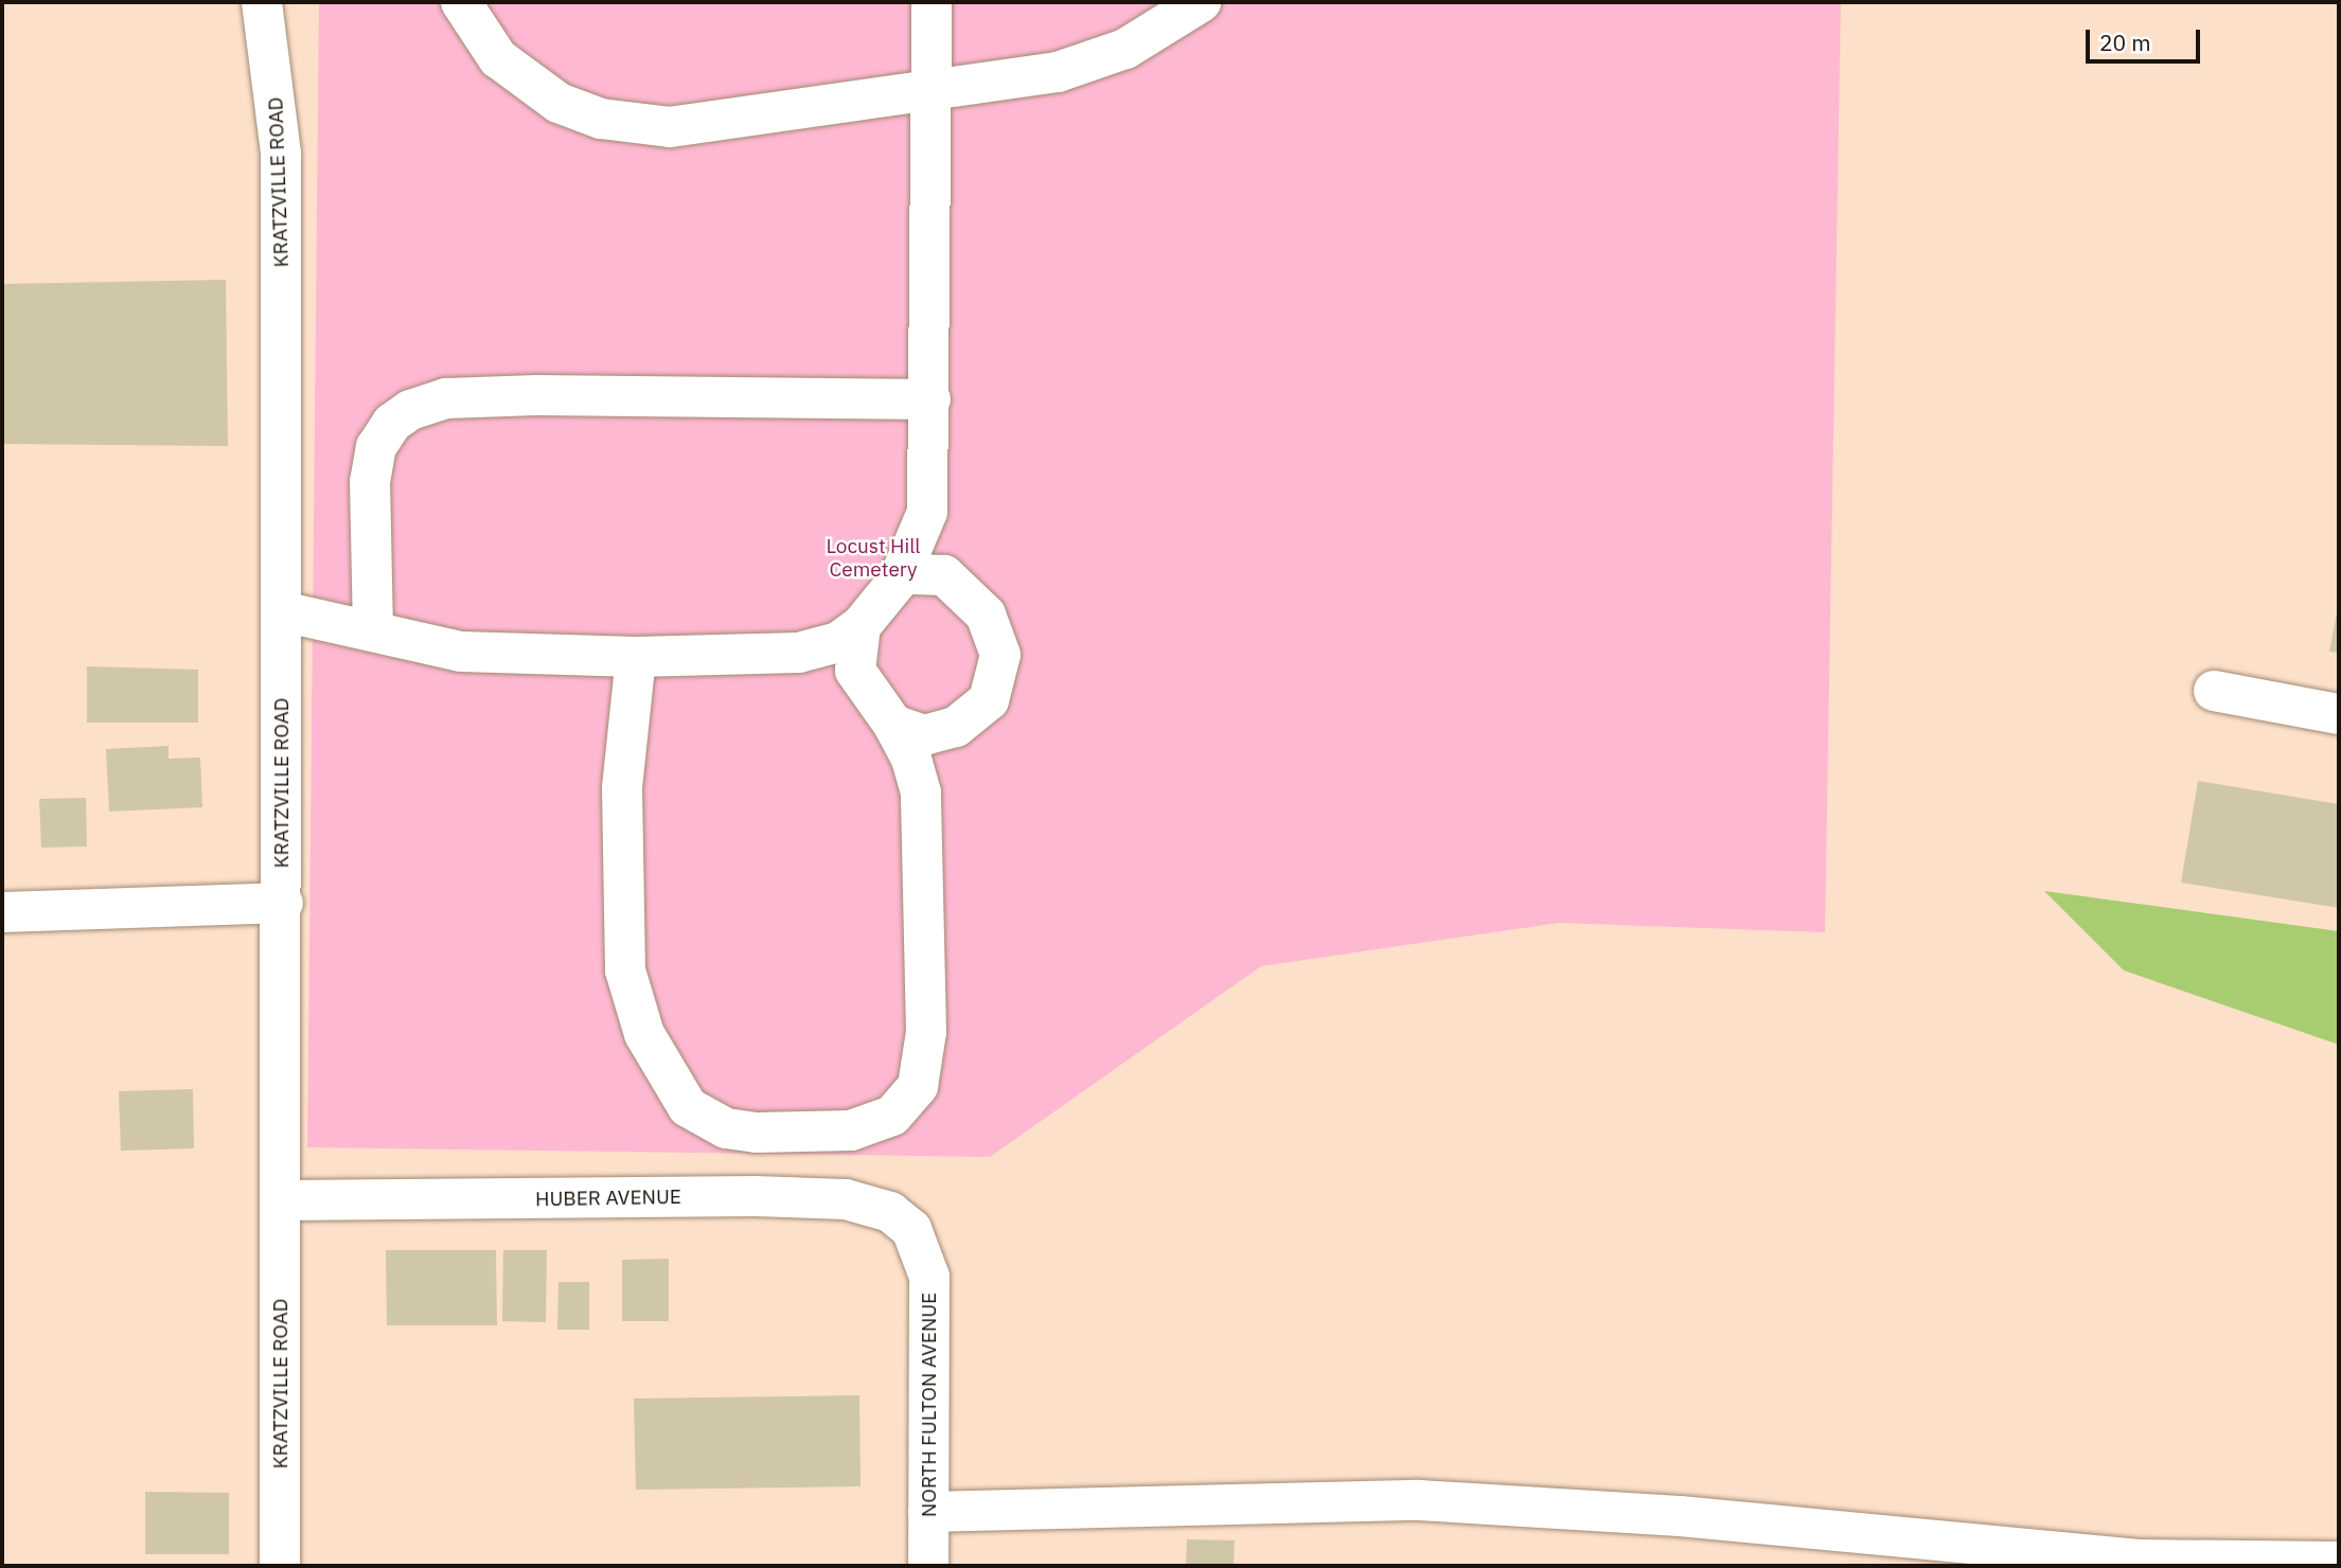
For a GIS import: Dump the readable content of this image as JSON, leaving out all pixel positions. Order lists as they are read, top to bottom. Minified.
{"streets":{"main road":["KRATZVILLE ROAD","HUBER AVENUE","NORTH FULTON AVENUE"]},"crossings":[["KRATZVILLE ROAD","HUBER AVENUE"],["HUBER AVENUE","NORTH FULTON AVENUE"]],"parks":["Locust Hill Cemetery"],"scale_bar":"20 m"}
